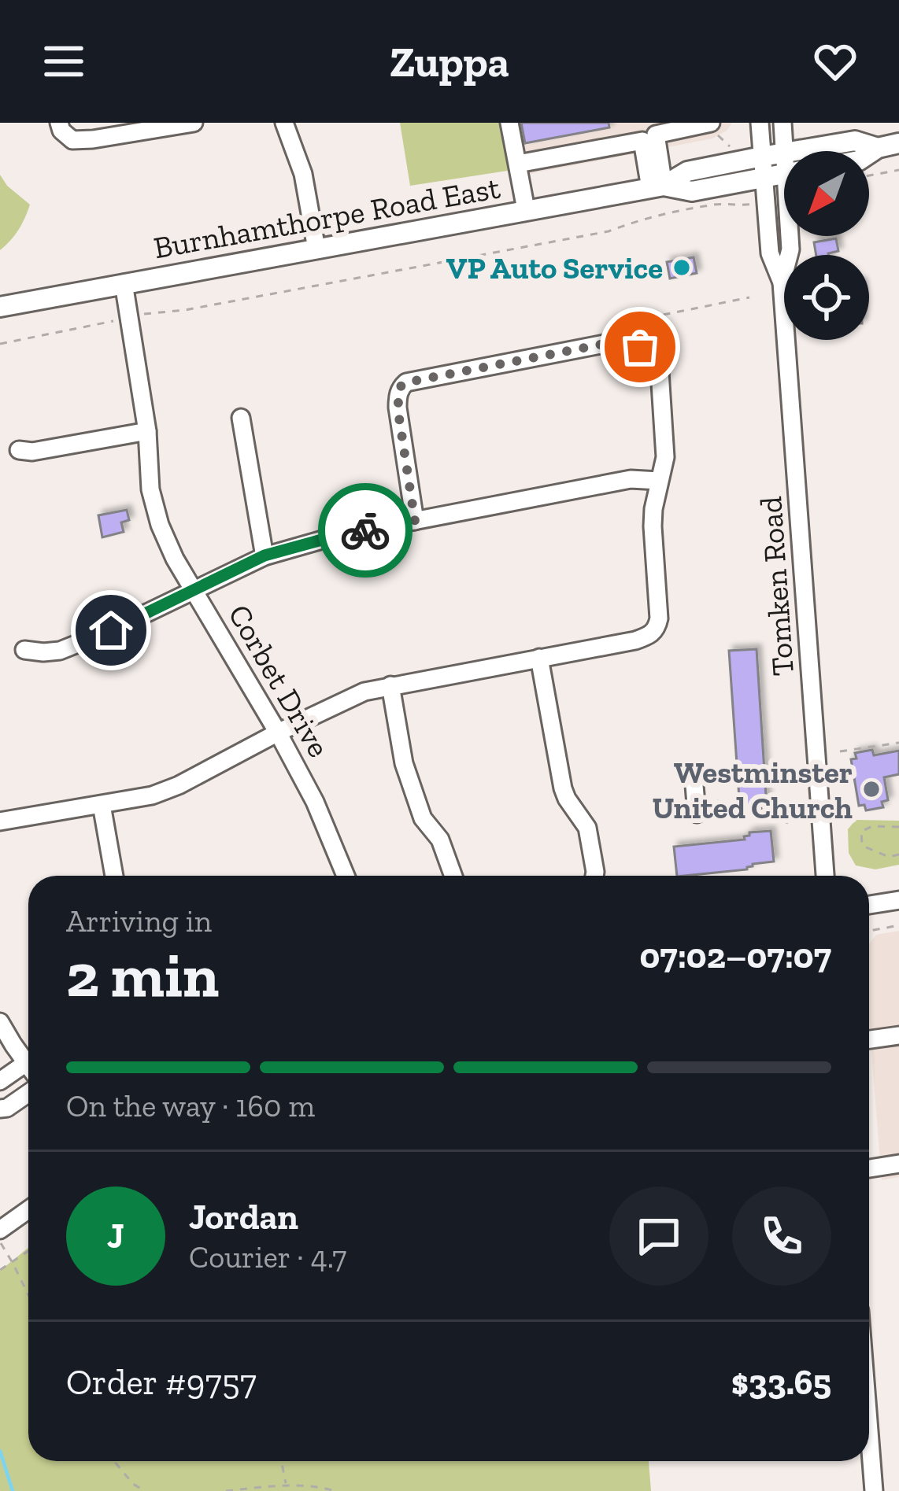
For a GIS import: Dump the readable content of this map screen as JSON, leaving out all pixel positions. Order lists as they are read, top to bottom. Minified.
{"streets":{"main road":["Burnhamthorpe Road East"],"street":["Tomken Road","Corbet Drive"]},"crossings":[["Burnhamthorpe Road East","Tomken Road"],["Burnhamthorpe Road East","Corbet Drive"]],"places":["VP Auto Service","Westminster United Church"],"north":"bottom left","page":{"header":"Zuppa","heading":["2 min","Arriving in","07:02–07:07"],"panel":["Jordan","Courier · 4.7","Order #9757","$33.65"],"bar":"On the way · 160 m","round":"J"}}
